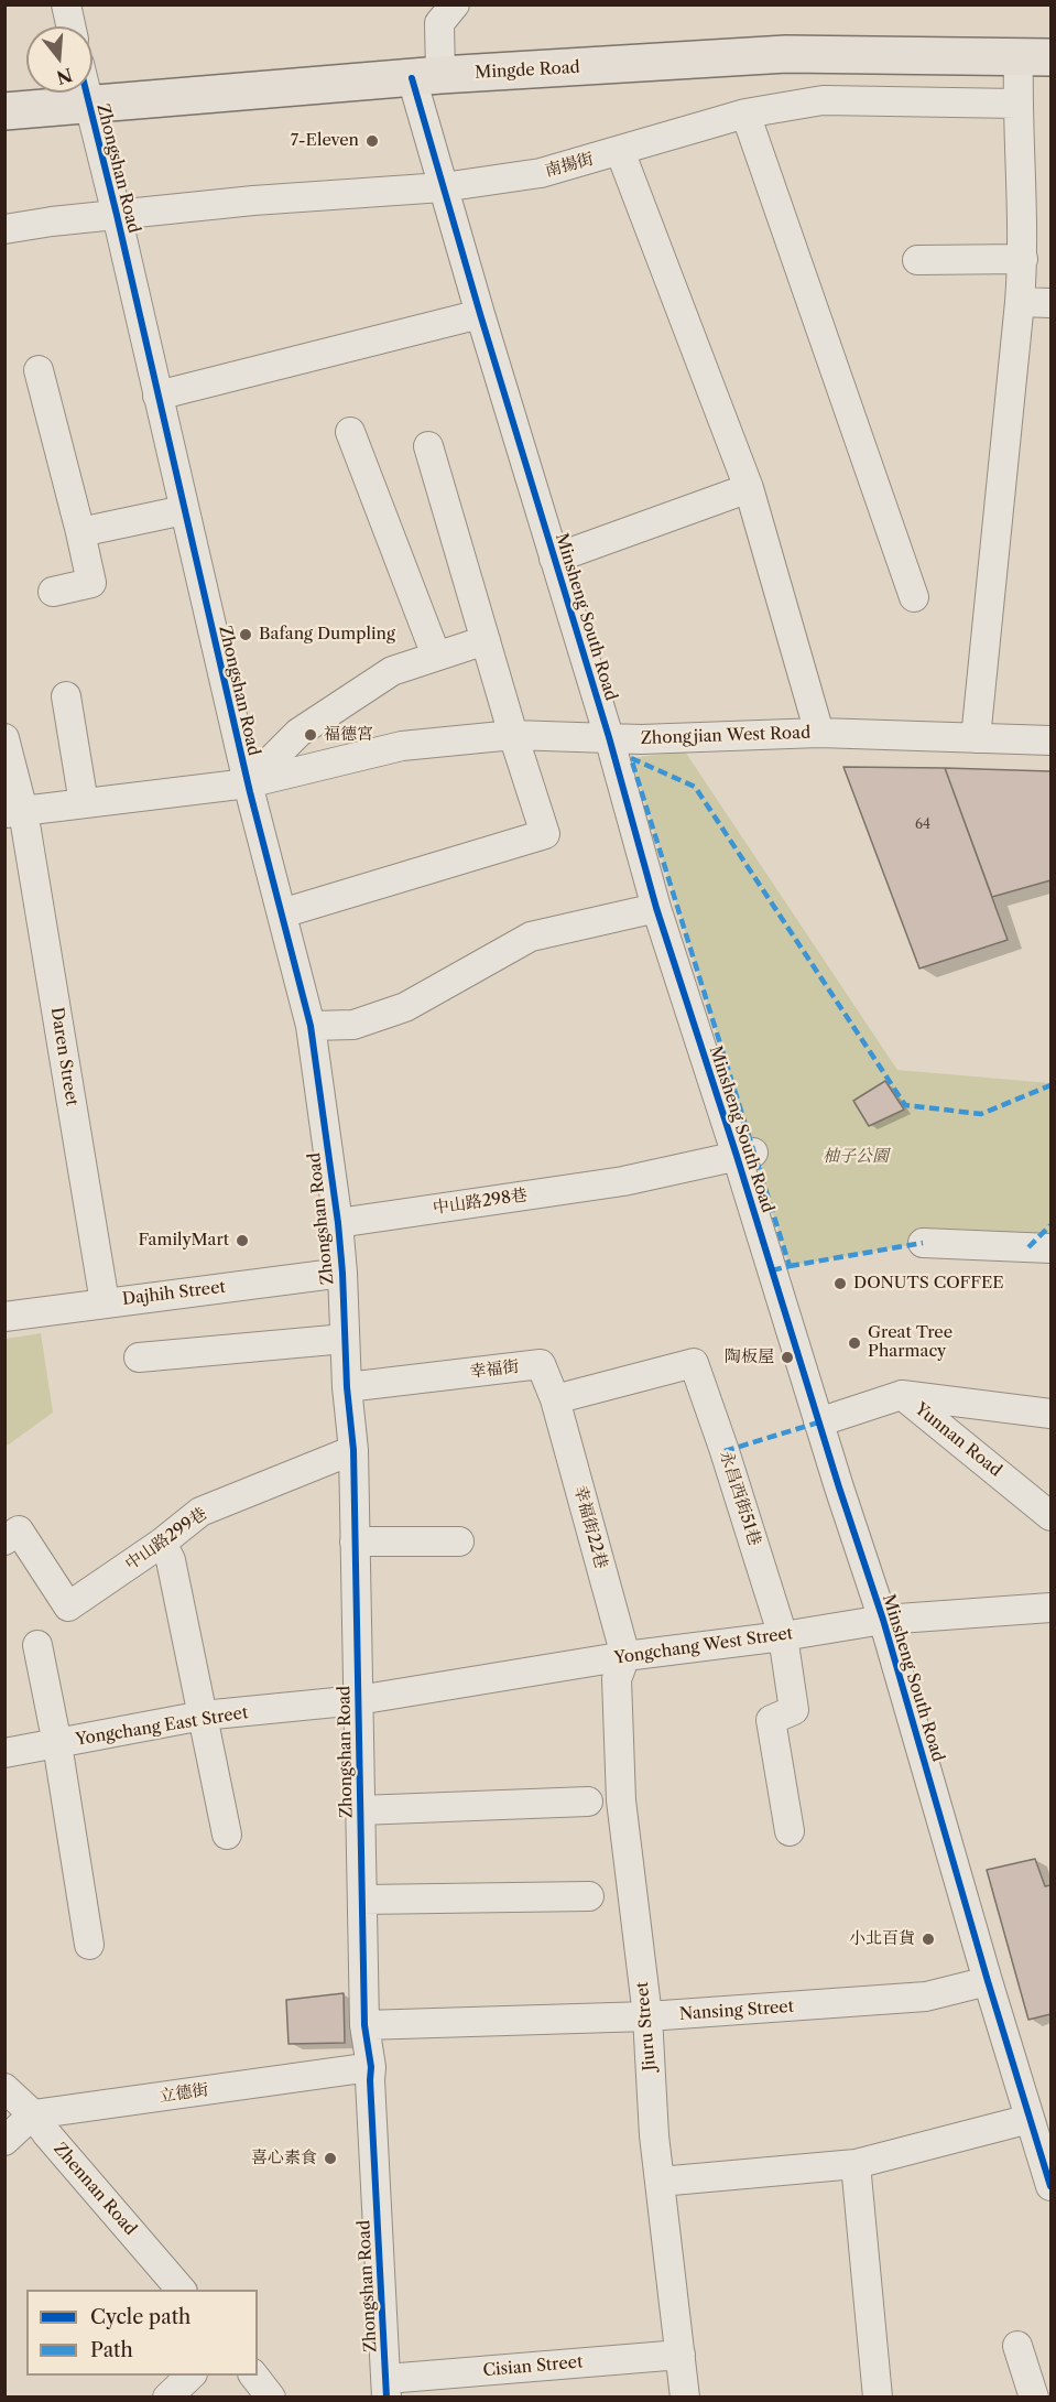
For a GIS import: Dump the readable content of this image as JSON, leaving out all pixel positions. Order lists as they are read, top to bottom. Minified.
{"streets":{"main road":["Mingde Road"],"street":["南揚街","Zhongshan Road","Minsheng South Road","Zhongjian West Road","Daren Street","中山路298巷","Dajhih Street","幸福街","Yunnan Road","永昌西街51巷","幸福街22巷","中山路299巷","Yongchang West Street","Yongchang East Street","Nansing Street","Jiuru Street","立德街","Zhennan Road","Cisian Street"]},"crossings":[["Mingde Road","Zhongshan Road"],["Mingde Road","Minsheng South Road"],["南揚街","Zhongshan Road"],["南揚街","Minsheng South Road"],["Zhongshan Road","Zhongjian West Road"],["Zhongshan Road","中山路298巷"],["Zhongshan Road","Dajhih Street"],["Zhongshan Road","幸福街"],["Zhongshan Road","中山路299巷"],["Zhongshan Road","Yongchang West Street"],["Zhongshan Road","Yongchang East Street"],["Zhongshan Road","Nansing Street"],["Zhongshan Road","立德街"],["Zhongshan Road","Cisian Street"],["Minsheng South Road","Zhongjian West Road"],["Minsheng South Road","中山路298巷"],["Minsheng South Road","Yunnan Road"],["Minsheng South Road","Yongchang West Street"],["Minsheng South Road","Nansing Street"],["Zhongjian West Road","Daren Street"],["Daren Street","Dajhih Street"],["幸福街","永昌西街51巷"],["幸福街","幸福街22巷"],["永昌西街51巷","幸福街22巷"],["永昌西街51巷","Yongchang West Street"],["幸福街22巷","Yongchang West Street"],["幸福街22巷","Jiuru Street"],["Yongchang West Street","Yongchang East Street"],["Yongchang West Street","Jiuru Street"],["Nansing Street","Jiuru Street"],["Jiuru Street","Cisian Street"],["立德街","Zhennan Road"]],"parks":["柚子公園"],"places":["7-Eleven","Bafang Dumpling","福德宮","FamilyMart","DONUTS COFFEE","Great Tree Pharmacy","陶板屋","小北百貨","喜心素食"],"house_numbers":["64"],"legend":["Cycle path","Path"],"north":"bottom"}
